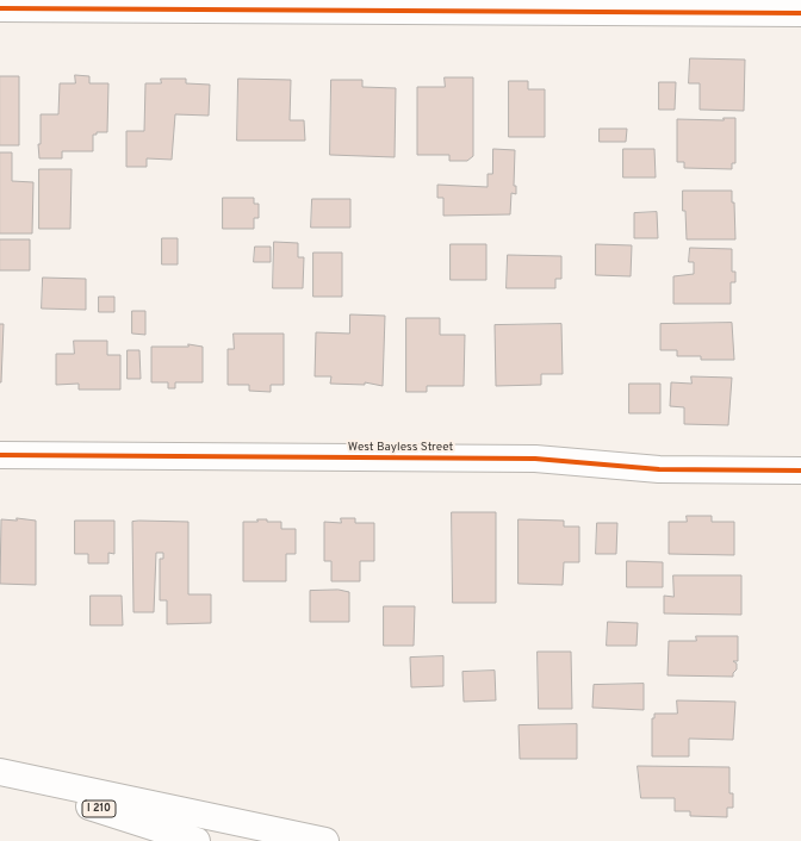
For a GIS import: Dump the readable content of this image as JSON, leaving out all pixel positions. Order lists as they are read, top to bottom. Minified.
{"streets":{"main road":["West Bayless Street","I 210"]}}
